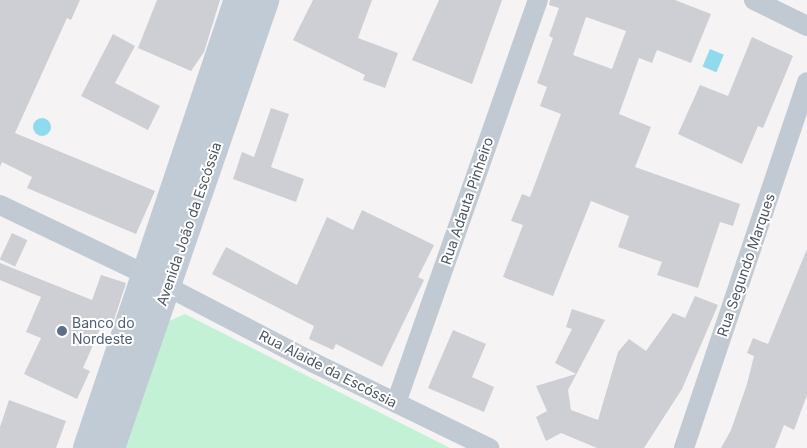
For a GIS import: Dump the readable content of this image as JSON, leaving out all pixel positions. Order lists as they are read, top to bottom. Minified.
{"streets":{"main road":["Avenida João da Escóssia"],"street":["Rua Adauta Pinheiro","Rua Segundo Marques","Rua Alaide da Escóssia"]},"crossings":[["Rua Adauta Pinheiro","Rua Alaide da Escóssia"],["Avenida João da Escóssia","Rua Alaide da Escóssia"]],"places":["Banco do Nordeste"]}
